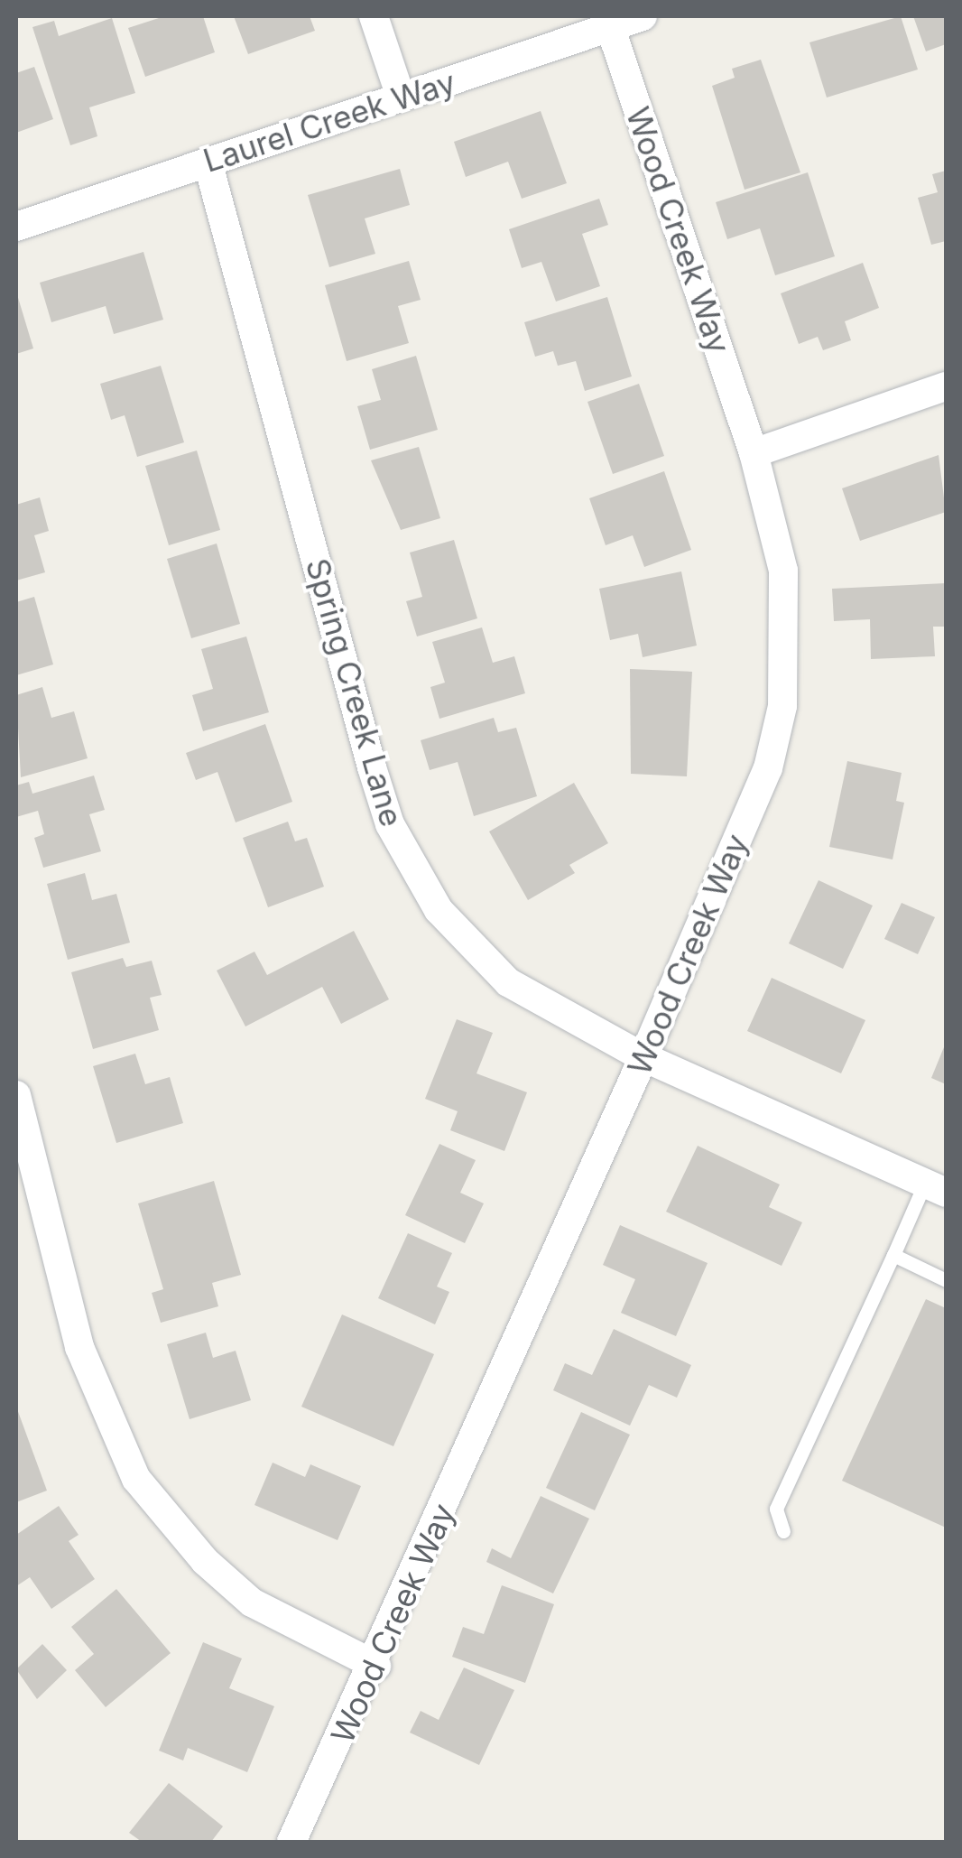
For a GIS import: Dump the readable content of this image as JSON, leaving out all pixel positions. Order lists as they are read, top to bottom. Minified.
{"streets":{"street":["Laurel Creek Way","Wood Creek Way","Spring Creek Lane"]},"crossings":[["Laurel Creek Way","Wood Creek Way"],["Laurel Creek Way","Spring Creek Lane"],["Wood Creek Way","Spring Creek Lane"]]}
